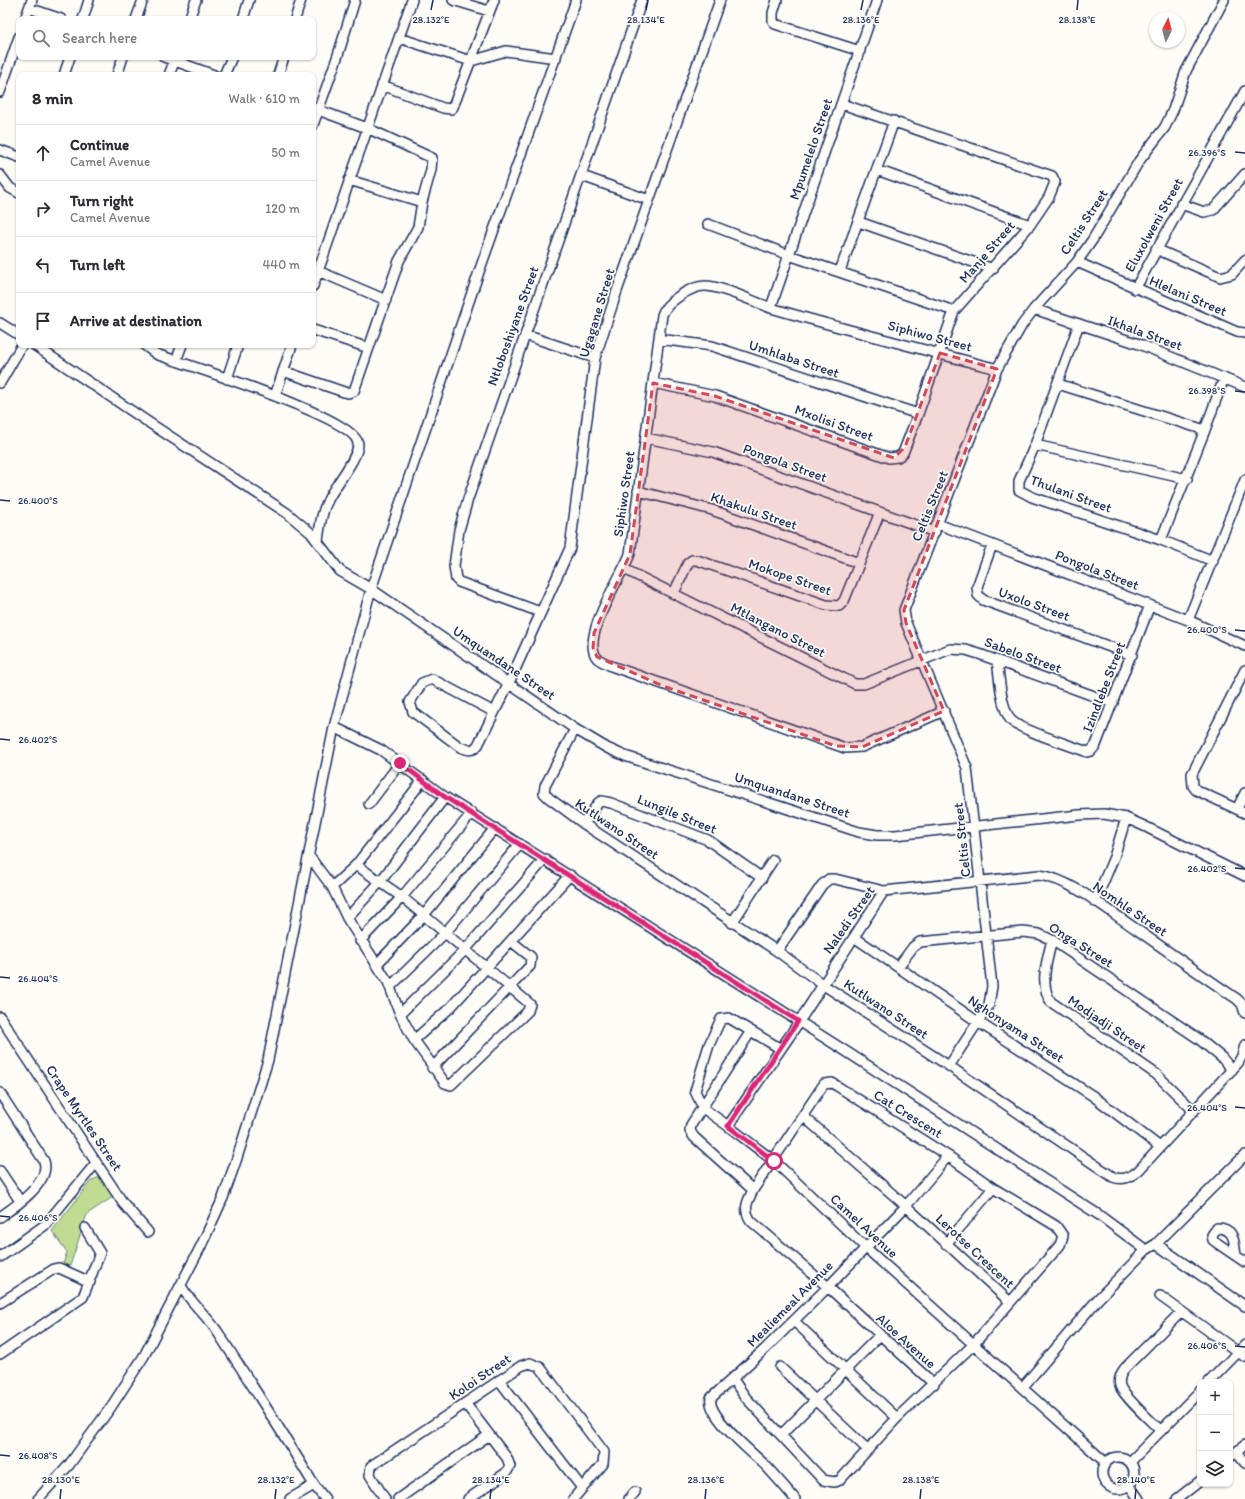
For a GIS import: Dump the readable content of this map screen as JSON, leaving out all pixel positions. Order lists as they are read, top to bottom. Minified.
{"streets":{"street":["Mpumelelo Street","Celtis Street","Eluxolweni Street","Manje Street","Hlelani Street","Ugagane Street","Ntloboshiyane Street","Ikhala Street","Siphiwo Street","Umhlaba Street","Mxolisi Street","Pongola Street","Thulani Street","Khakulu Street","Mokope Street","Uxolo Street","Mtlangano Street","Sabelo Street","Umquandane Street","Izindlebe Street","Lungile Street","Kutlwano Street","Nomhle Street","Naledi Street","Onga Street","Modjadji Street","Nghonyama Street","Cat Crescent","Crape Myrtles Street","Camel Avenue","Lerotse Crescent","Mealiemeal Avenue","Aloe Avenue","Koloi Street"]},"crossings":[["Mpumelelo Street","Manje Street"],["Mpumelelo Street","Siphiwo Street"],["Celtis Street","Hlelani Street"],["Celtis Street","Ikhala Street"],["Celtis Street","Siphiwo Street"],["Celtis Street","Pongola Street"],["Celtis Street","Mtlangano Street"],["Celtis Street","Sabelo Street"],["Celtis Street","Umquandane Street"],["Celtis Street","Kutlwano Street"],["Celtis Street","Nomhle Street"],["Celtis Street","Naledi Street"],["Celtis Street","Onga Street"],["Celtis Street","Nghonyama Street"],["Eluxolweni Street","Hlelani Street"],["Manje Street","Mxolisi Street"],["Ugagane Street","Ntloboshiyane Street"],["Ugagane Street","Umquandane Street"],["Ikhala Street","Thulani Street"],["Siphiwo Street","Umhlaba Street"],["Siphiwo Street","Mxolisi Street"],["Siphiwo Street","Pongola Street"],["Siphiwo Street","Khakulu Street"],["Siphiwo Street","Mtlangano Street"],["Umhlaba Street","Mxolisi Street"],["Pongola Street","Mokope Street"],["Pongola Street","Uxolo Street"],["Pongola Street","Izindlebe Street"],["Khakulu Street","Mokope Street"],["Mokope Street","Mtlangano Street"],["Uxolo Street","Izindlebe Street"],["Mtlangano Street","Sabelo Street"],["Sabelo Street","Izindlebe Street"],["Umquandane Street","Kutlwano Street"],["Lungile Street","Kutlwano Street"],["Kutlwano Street","Naledi Street"],["Kutlwano Street","Onga Street"],["Kutlwano Street","Modjadji Street"],["Kutlwano Street","Nghonyama Street"],["Nomhle Street","Naledi Street"],["Naledi Street","Nghonyama Street"],["Onga Street","Modjadji Street"],["Onga Street","Nghonyama Street"],["Cat Crescent","Camel Avenue"],["Cat Crescent","Lerotse Crescent"],["Cat Crescent","Mealiemeal Avenue"],["Cat Crescent","Aloe Avenue"],["Camel Avenue","Mealiemeal Avenue"],["Camel Avenue","Aloe Avenue"],["Mealiemeal Avenue","Aloe Avenue"]],"north":"top","page":{"search":"Search here","heading":["8 min","Walk · 610 m"],"list":[["Continue","Camel Avenue","50 m"],["Turn right","Camel Avenue","120 m"],["Turn left","440 m"],"Arrive at destination"],"map_buttons":["+","−"]},"coordinates":["28.132°E","28.134°E","28.136°E","28.138°E","26.396°S","26.398°S","26.400°S","26.402°S","26.404°S","26.406°S","26.408°S","28.130°E","28.140°E"]}
